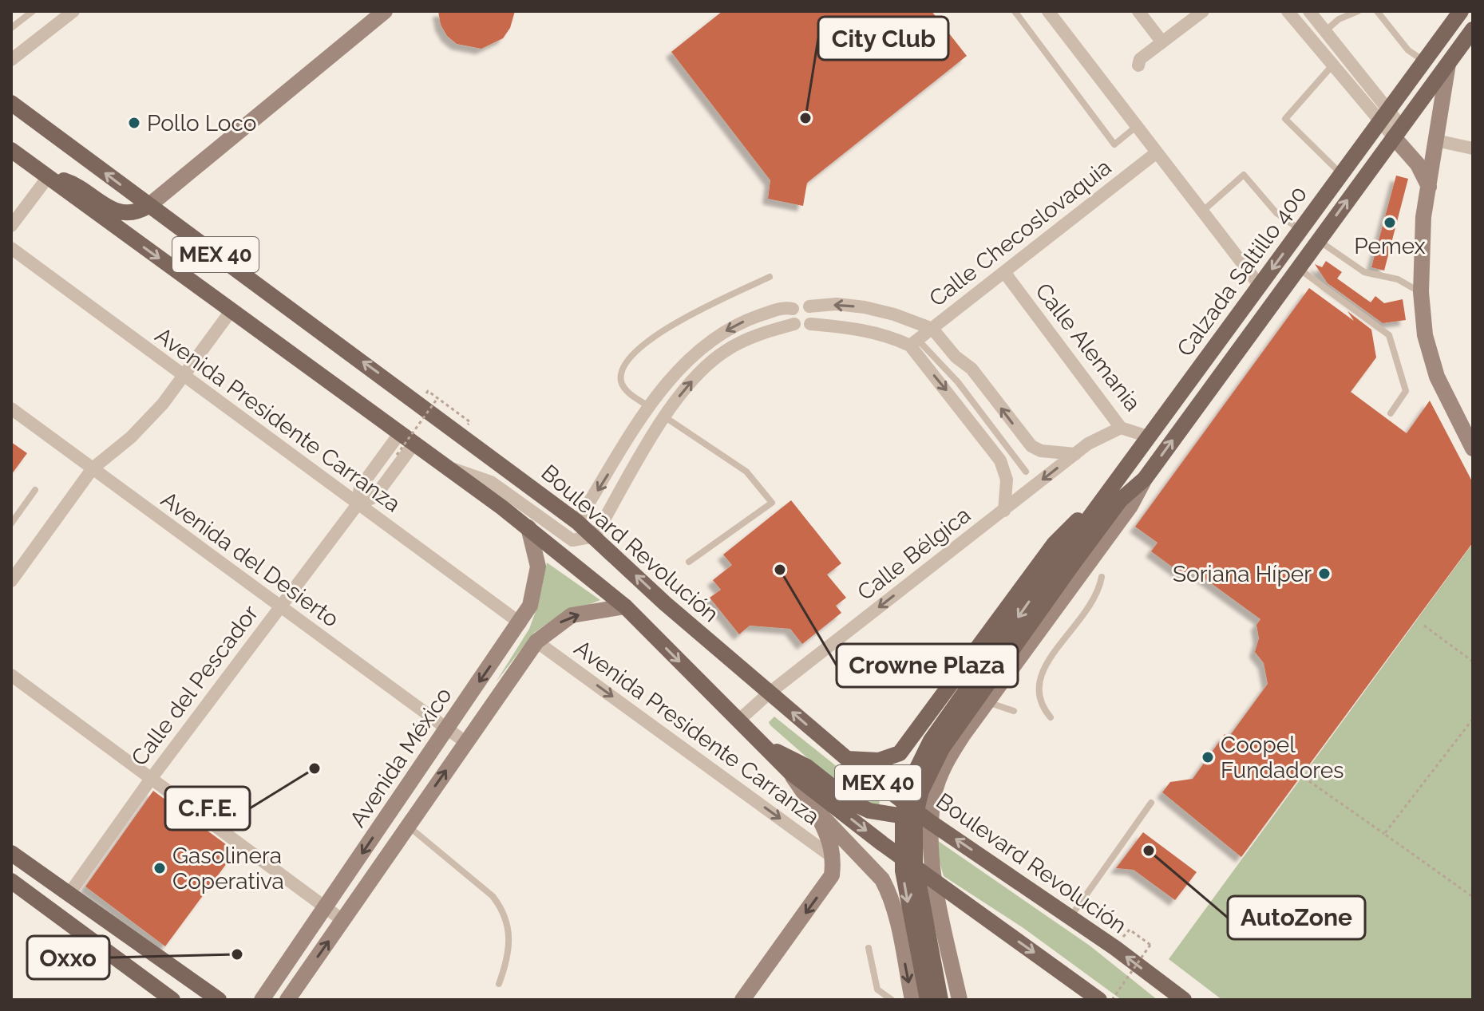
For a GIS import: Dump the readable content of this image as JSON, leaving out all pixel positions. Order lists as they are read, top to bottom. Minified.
{"streets":{"main road":["MEX 40","Calzada Saltillo 400","Boulevard Revolución"],"street":["Calle Checoslovaquia","Calle Alemania","Avenida Presidente Carranza","Calle Bélgica","Avenida del Desierto","Calle del Pescador","Avenida México"]},"crossings":[["Calle Checoslovaquia","Calle Alemania"],["MEX 40","Calle Bélgica"],["MEX 40","Avenida México"],["Calzada Saltillo 400","Calle Alemania"],["Calle Alemania","Calle Bélgica"],["Avenida Presidente Carranza","Calle del Pescador"],["Avenida Presidente Carranza","Avenida México"],["Boulevard Revolución","Calle Bélgica"],["Avenida del Desierto","Calle del Pescador"],["Avenida del Desierto","Avenida México"]],"one_way":["Avenida Presidente Carranza"],"places":["City Club","Pollo Loco","Pemex","Crowne Plaza","Soriana Híper","Coopel Fundadores","C.F.E.","AutoZone","Gasolinera Coperativa","Oxxo"]}
